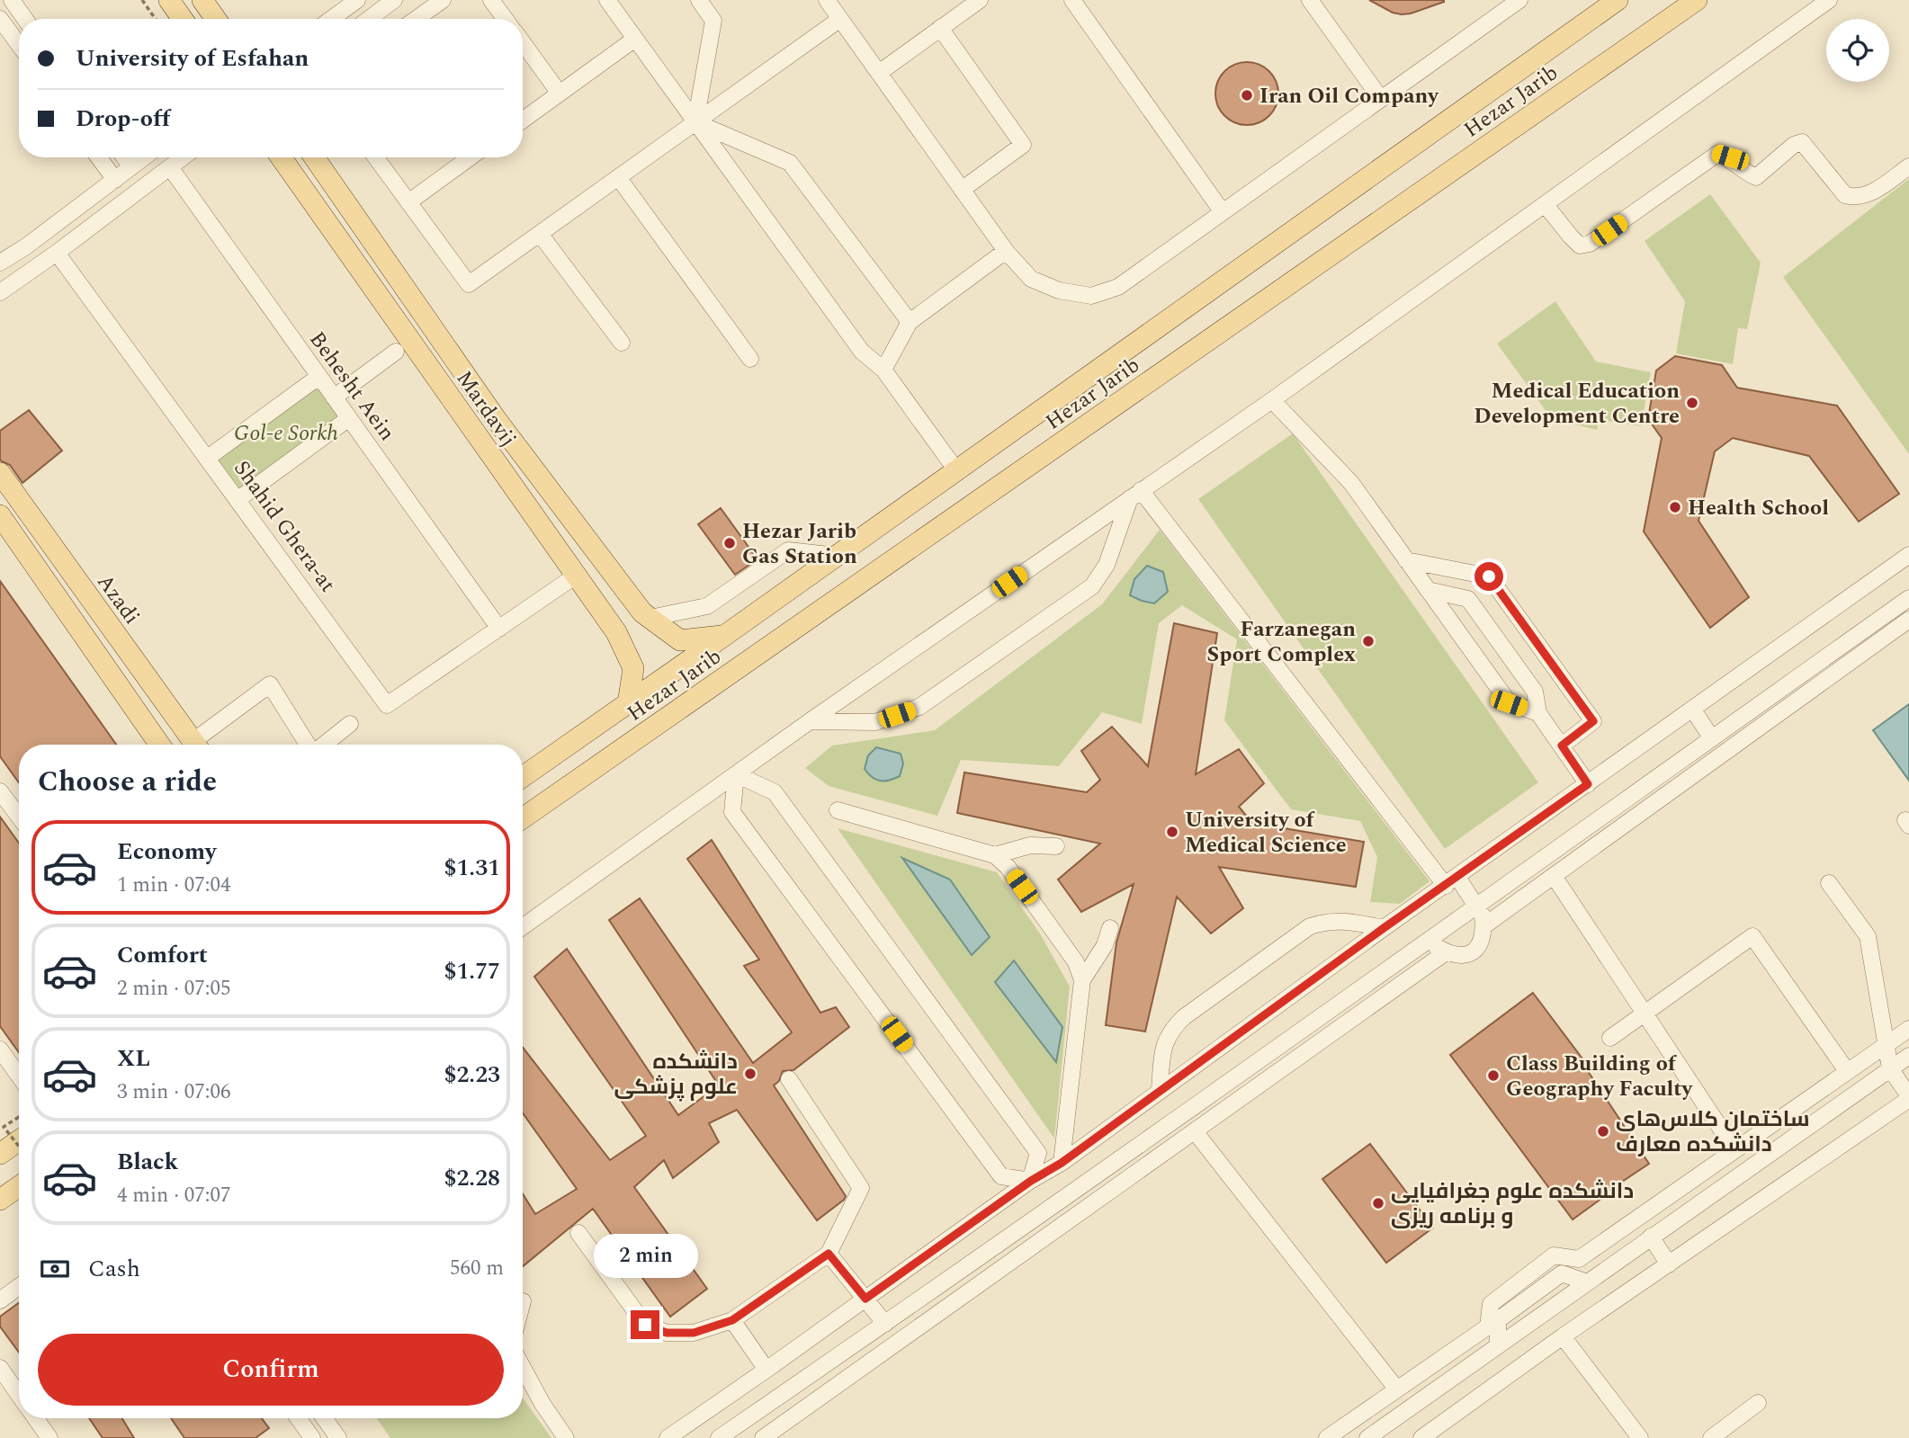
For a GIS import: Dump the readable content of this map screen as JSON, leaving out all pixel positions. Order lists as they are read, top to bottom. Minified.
{"streets":{"main road":["Hezar Jarib","Mardavij","Azadi"],"street":["Behesht Aein","Shahid Ghera-at"]},"crossings":[["Hezar Jarib","Mardavij"],["Behesht Aein","Shahid Ghera-at"]],"parks":["Gol-e Sorkh"],"places":["Iran Oil Company","Medical Education Development Centre","Health School","Hezar Jarib Gas Station","Farzanegan Sport Complex","University of Medical Science","دانشکده علوم پزشکی","Class Building of Geography Faculty","ساختمان کلاس‌های دانشکده معارف","دانشکده علوم جغرافیایی و برنامه ریزی"],"page":{"banner":["University of Esfahan","Drop-off"],"heading":"Choose a ride","list":[{"name":"Economy","note":"1 min · 07:04","value":"$1.31"},{"name":"Comfort","note":"2 min · 07:05","value":"$1.77"},{"name":"XL","note":"3 min · 07:06","value":"$2.23"},{"name":"Black","note":"4 min · 07:07","value":"$2.28"}],"bubble":"2 min","pay":["Cash","560 m"],"buttons":"Confirm"}}
